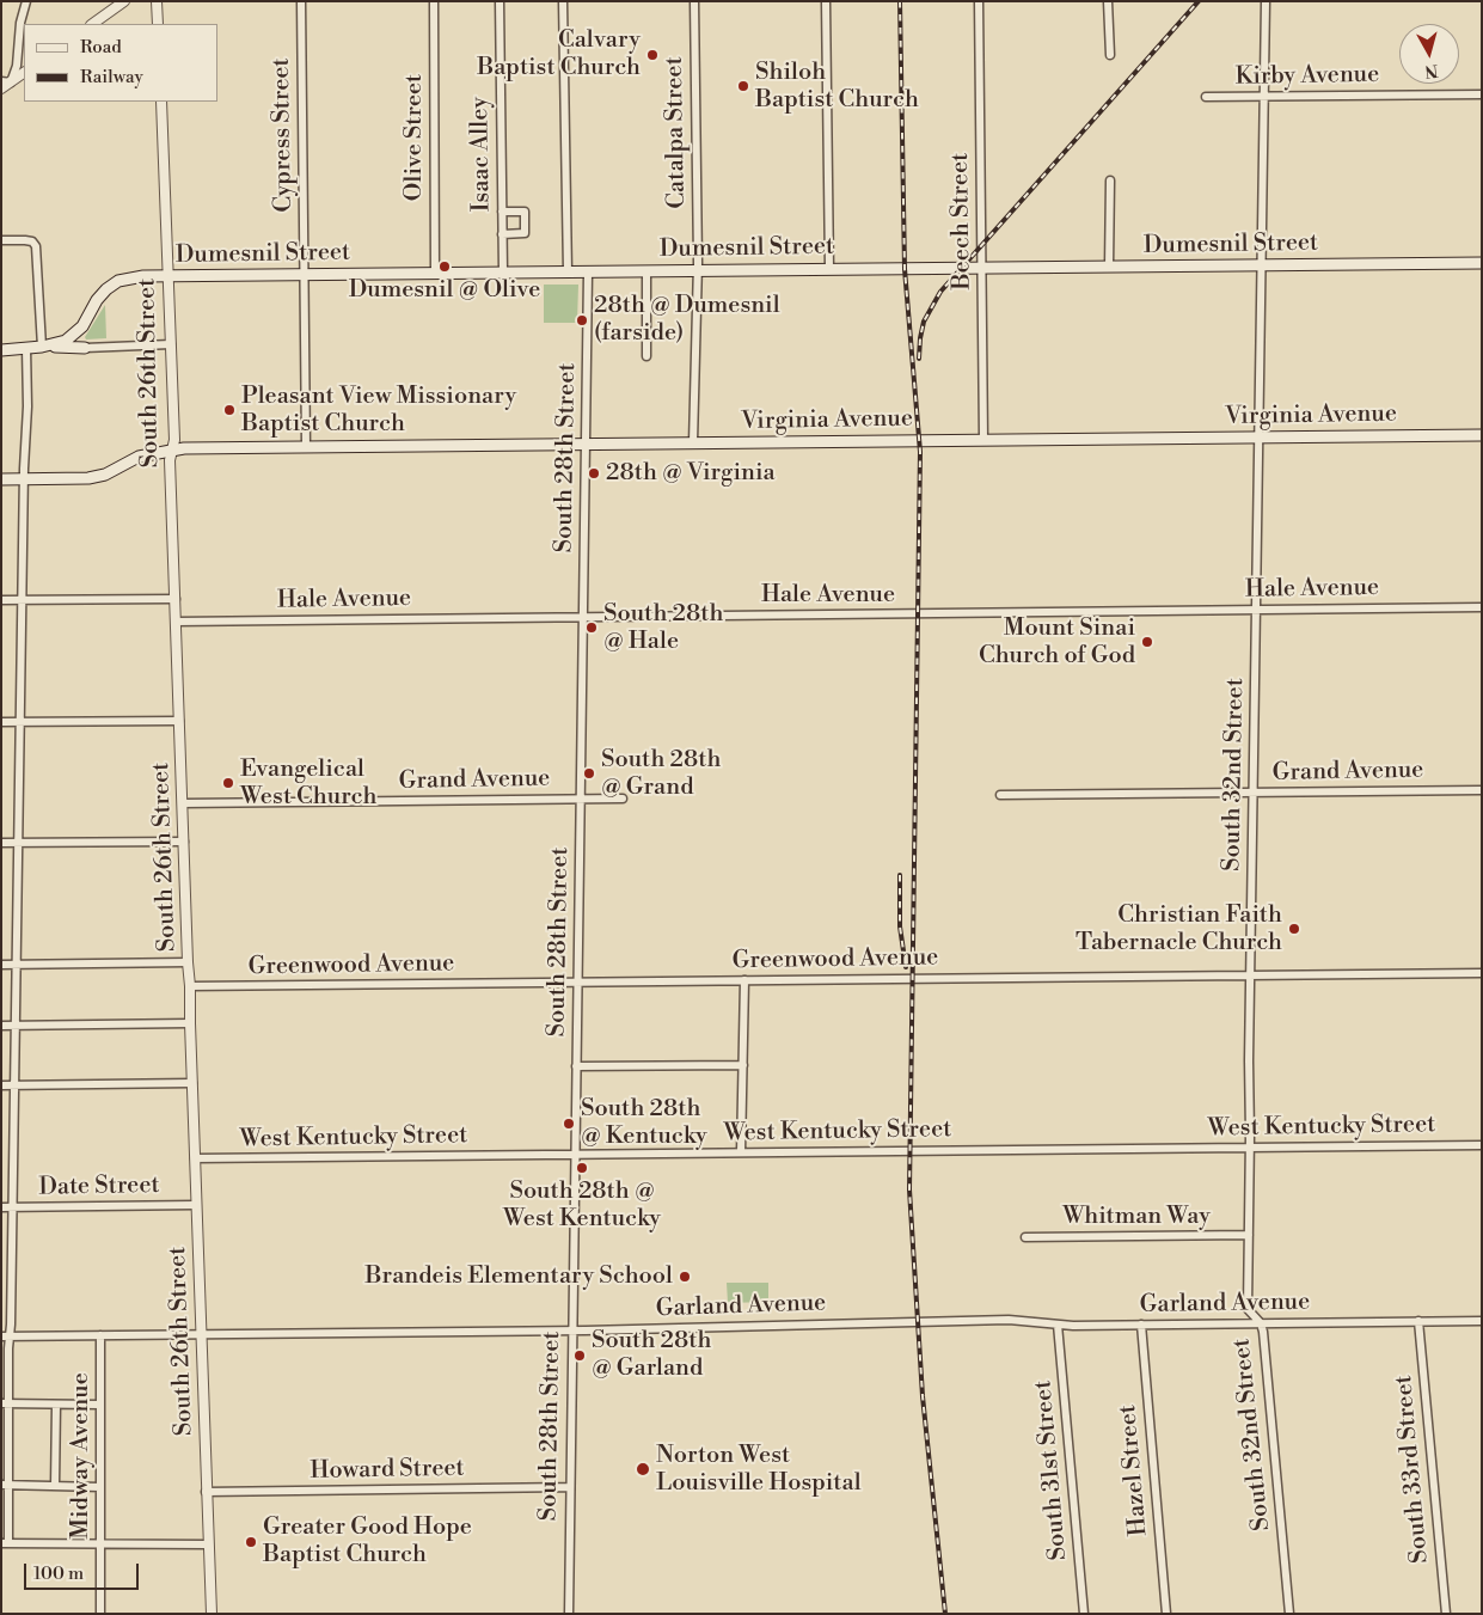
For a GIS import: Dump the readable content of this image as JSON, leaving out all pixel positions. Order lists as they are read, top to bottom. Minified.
{"streets":{"main road":["Dumesnil Street","Virginia Avenue"],"street":["Kirby Avenue","Catalpa Street","Cypress Street","Olive Street","Isaac Alley","Beech Street","South 26th Street","South 28th Street","Hale Avenue","Grand Avenue","South 32nd Street","Greenwood Avenue","West Kentucky Street","Date Street","Whitman Way","Garland Avenue","Midway Avenue","South 33rd Street","Howard Street","South 31st Street","Hazel Street"]},"crossings":[["Kirby Avenue","South 32nd Street"],["Catalpa Street","Dumesnil Street"],["Catalpa Street","Virginia Avenue"],["Cypress Street","Dumesnil Street"],["Cypress Street","Virginia Avenue"],["Olive Street","Dumesnil Street"],["Isaac Alley","Dumesnil Street"],["Beech Street","Dumesnil Street"],["Beech Street","Virginia Avenue"],["Dumesnil Street","South 26th Street"],["Dumesnil Street","South 28th Street"],["Dumesnil Street","South 32nd Street"],["South 26th Street","Virginia Avenue"],["South 26th Street","Hale Avenue"],["South 26th Street","Grand Avenue"],["South 26th Street","Greenwood Avenue"],["South 26th Street","West Kentucky Street"],["South 26th Street","Date Street"],["South 26th Street","Garland Avenue"],["South 26th Street","Howard Street"],["Virginia Avenue","South 28th Street"],["Virginia Avenue","South 32nd Street"],["South 28th Street","Hale Avenue"],["South 28th Street","Grand Avenue"],["South 28th Street","Greenwood Avenue"],["South 28th Street","West Kentucky Street"],["South 28th Street","Garland Avenue"],["South 28th Street","Howard Street"],["Hale Avenue","South 32nd Street"],["Grand Avenue","South 32nd Street"],["South 32nd Street","Greenwood Avenue"],["South 32nd Street","West Kentucky Street"],["South 32nd Street","Whitman Way"],["South 32nd Street","Garland Avenue"],["Garland Avenue","Midway Avenue"],["Garland Avenue","South 33rd Street"],["Garland Avenue","South 31st Street"],["Garland Avenue","Hazel Street"]],"places":["Calvary Baptist Church","Shiloh Baptist Church","Dumesnil @ Olive","28th @ Dumesnil (farside)","Pleasant View Missionary Baptist Church","28th @ Virginia","South 28th @ Hale","Mount Sinai Church of God","South 28th @ Grand","Evangelical West Church","Christian Faith Tabernacle Church","South 28th @ Kentucky","South 28th @ West Kentucky","Brandeis Elementary School","South 28th @ Garland","Norton West Louisville Hospital","Greater Good Hope Baptist Church"],"legend":["Road","Railway"],"scale_bar":"100 m","north":"bottom"}
